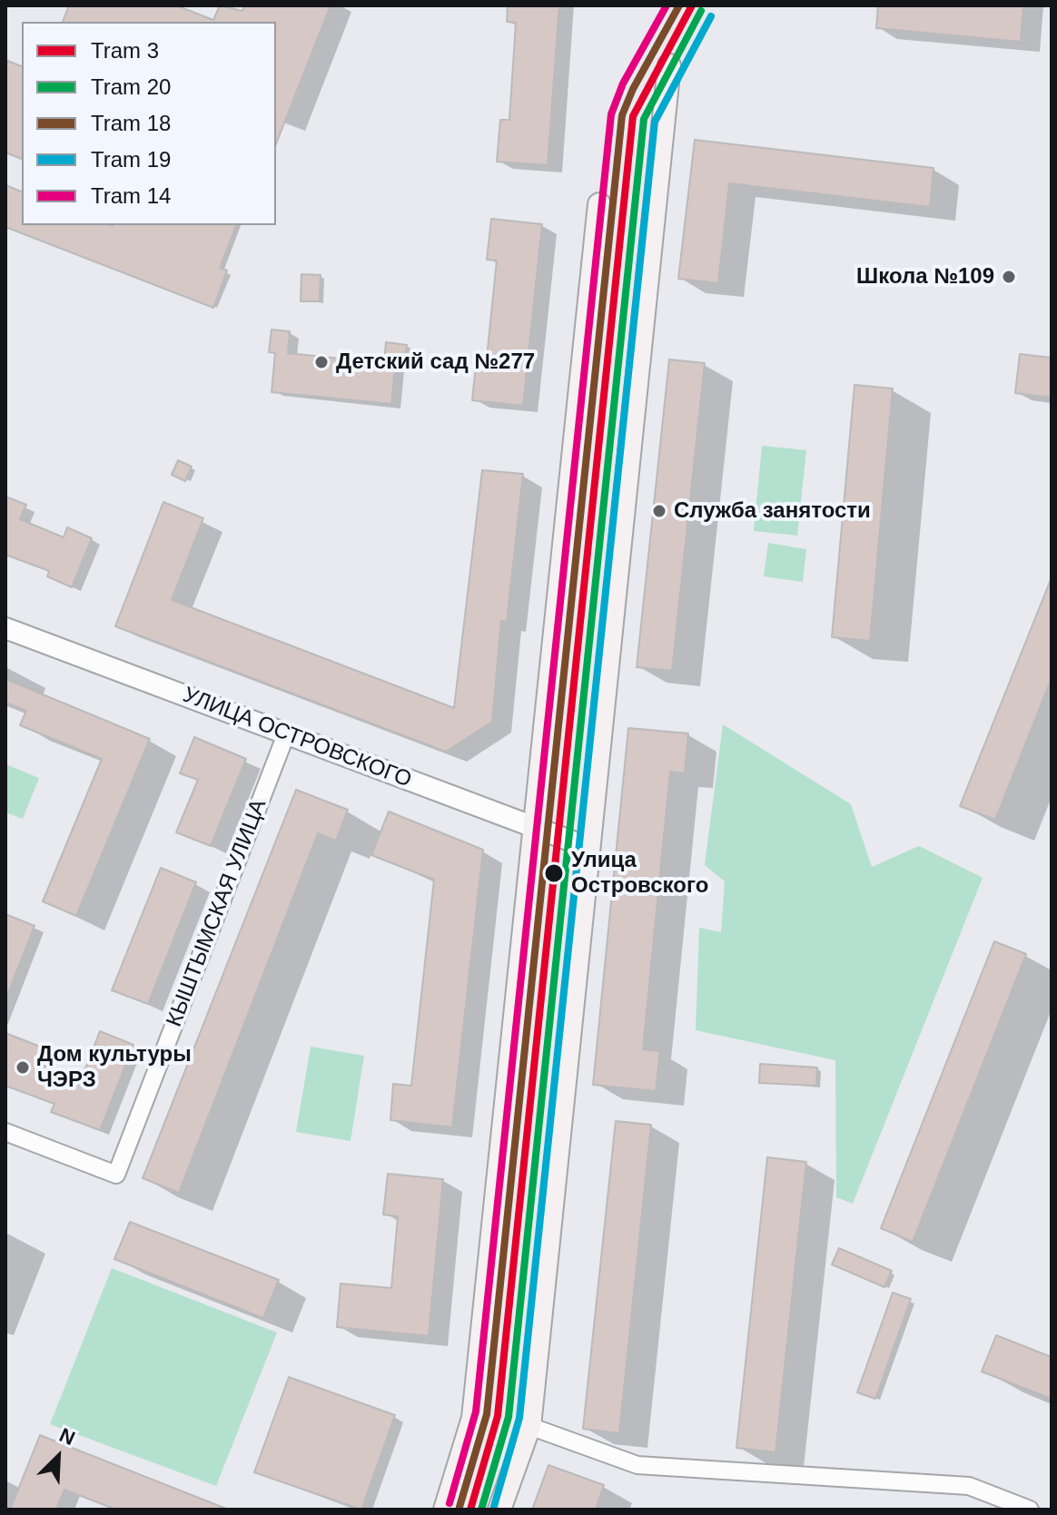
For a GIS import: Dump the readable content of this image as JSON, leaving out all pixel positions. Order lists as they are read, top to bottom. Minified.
{"streets":{"street":["УЛИЦА ОСТРОВСКОГО","КЫШТЫМСКАЯ УЛИЦА"]},"crossings":[["УЛИЦА ОСТРОВСКОГО","КЫШТЫМСКАЯ УЛИЦА"]],"places":["Школа №109","Детский сад №277","Служба занятости","Улица Островского","Дом культуры ЧЭРЗ"],"lines":["tram line 3","tram line 18","tram line 14","tram line 20","tram line 19"],"legend":["Tram 3","Tram 20","Tram 18","Tram 19","Tram 14"],"north":"top right"}
